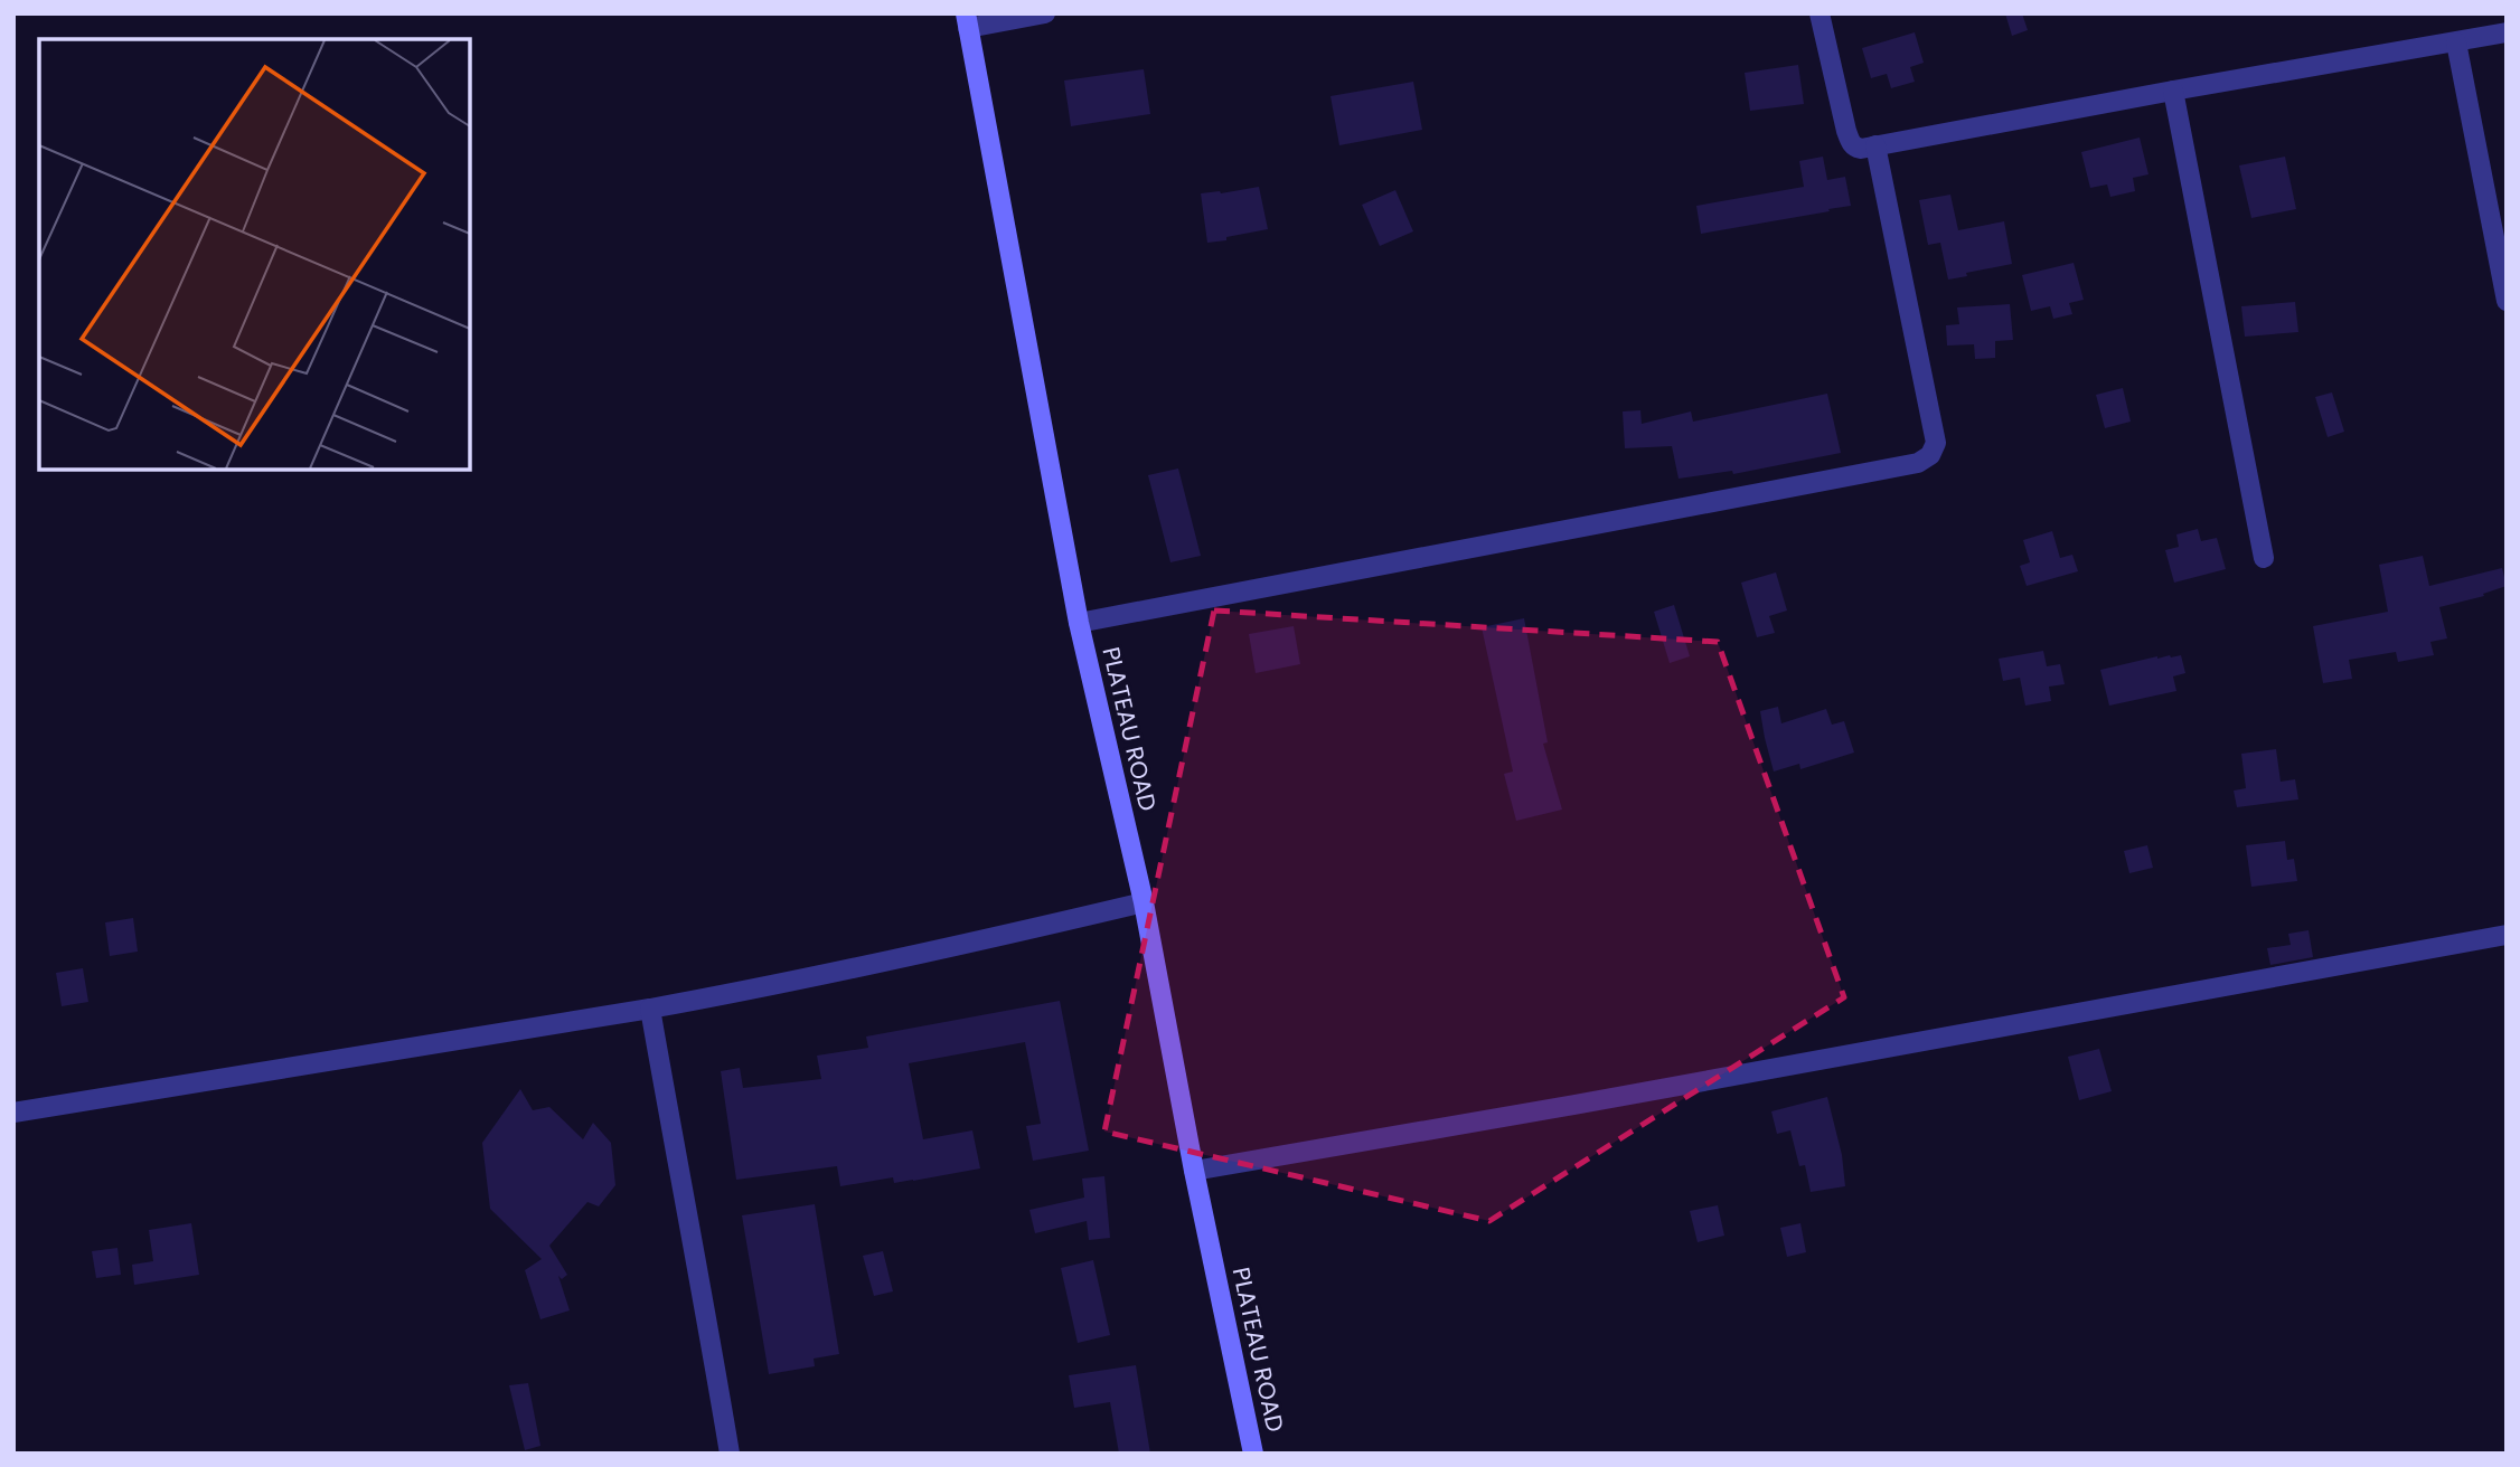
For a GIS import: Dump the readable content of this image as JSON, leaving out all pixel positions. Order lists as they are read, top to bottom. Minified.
{"streets":{"street":["PLATEAU ROAD"]}}
